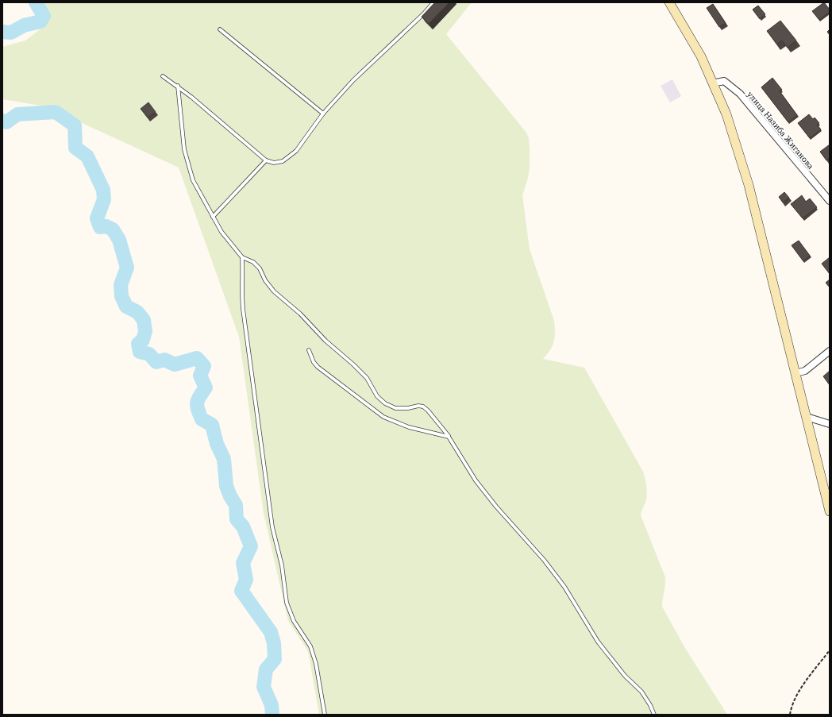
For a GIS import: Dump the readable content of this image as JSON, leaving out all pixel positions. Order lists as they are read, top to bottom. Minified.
{"streets":{"street":["улица Назиба Жиганова"]}}
